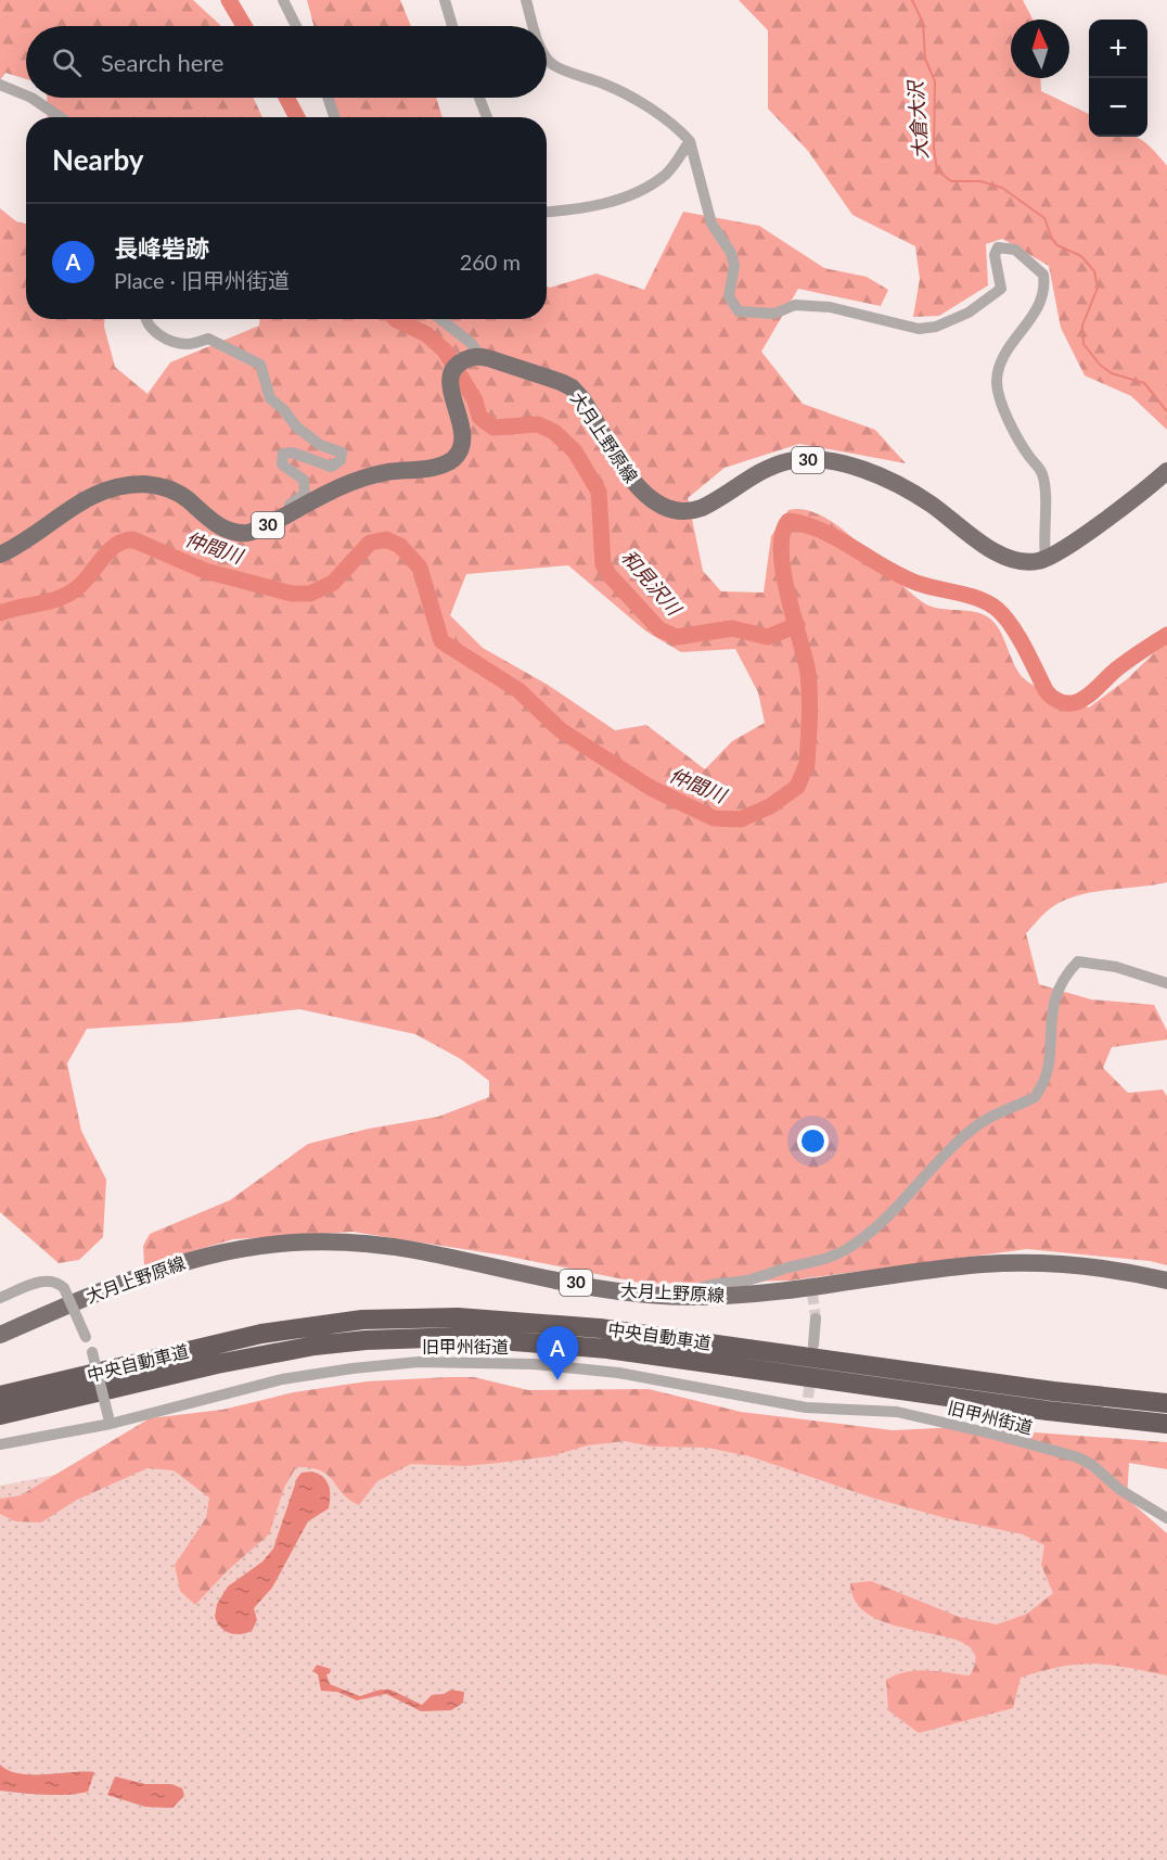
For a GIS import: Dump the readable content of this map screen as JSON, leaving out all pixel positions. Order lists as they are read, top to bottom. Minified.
{"streets":{"highway":["中央自動車道"],"main road":["大月上野原線","30"],"street":["旧甲州街道"]},"crossings":[["大月上野原線","30"]],"water":["大倉大沢","仲間川","和見沢川"],"north":"top","page":{"map_buttons":["+","−"],"search":"Search here","heading":"Nearby","list":[{"mark":"A","name":"長峰砦跡","note":"Place · 旧甲州街道","value":"260 m"}],"pins":"A"}}
